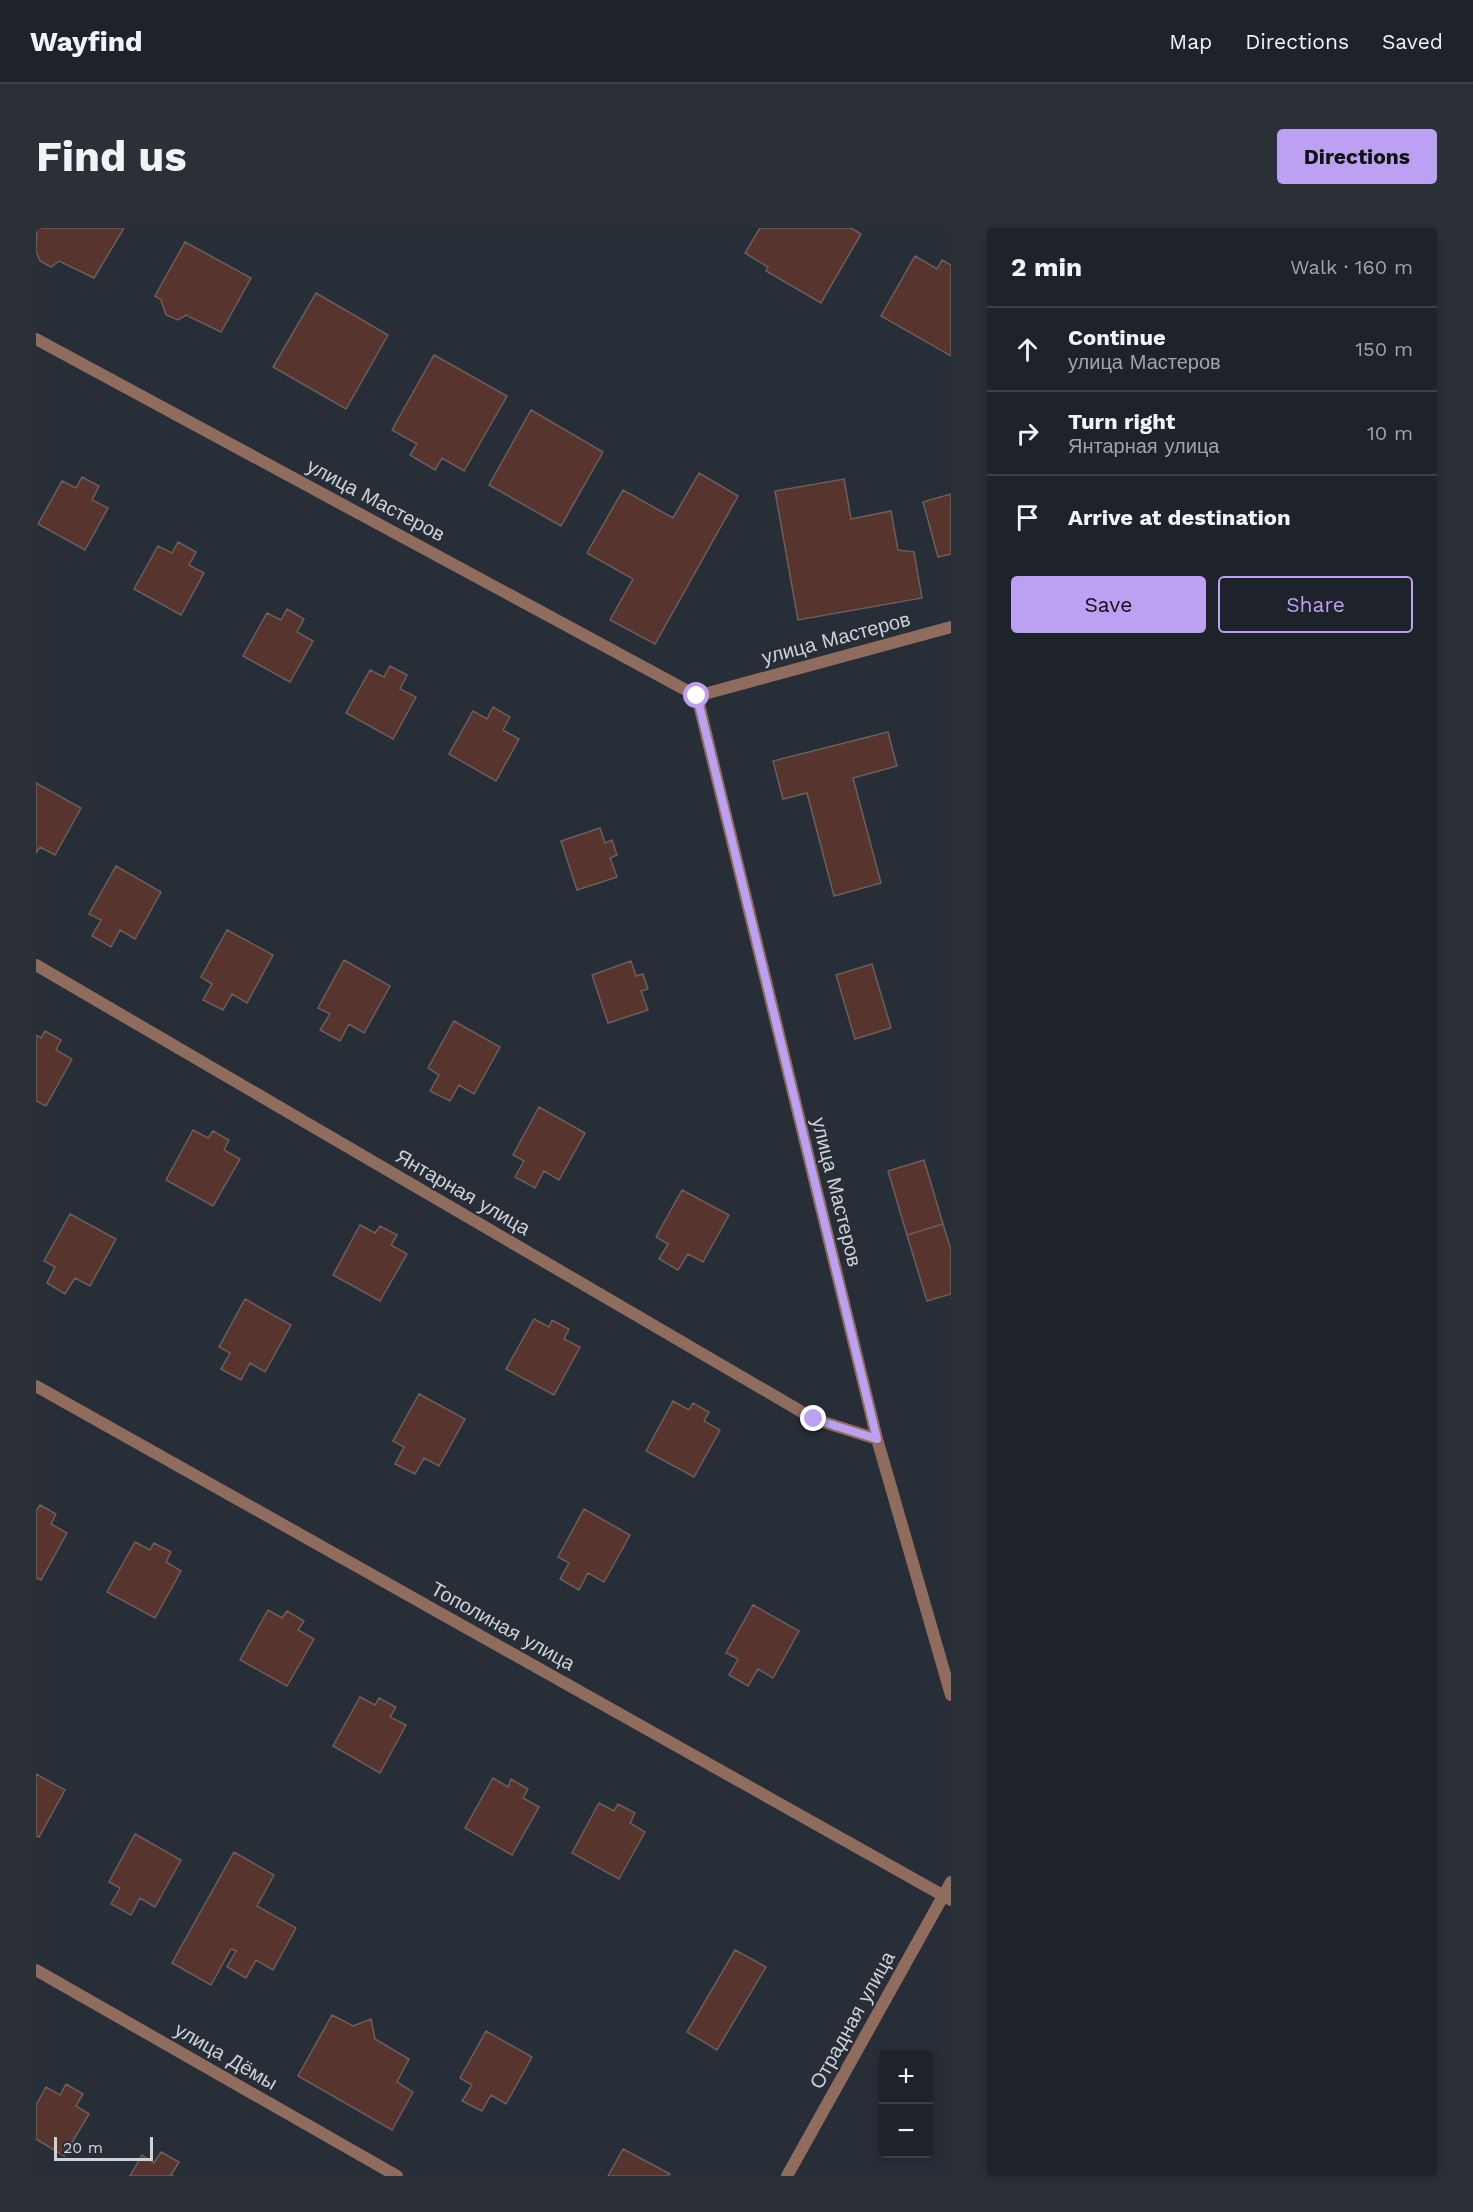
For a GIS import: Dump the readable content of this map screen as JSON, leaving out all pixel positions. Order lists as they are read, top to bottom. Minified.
{"streets":{"street":["улица Мастеров","Янтарная улица","Тополиная улица","Отрадная улица","улица Дёмы"]},"crossings":[["улица Мастеров","Янтарная улица"],["Тополиная улица","Отрадная улица"]],"scale_bar":"20 m","page":{"header":"Wayfind","nav":["Map","Directions","Saved"],"buttons":["Directions",["Save","Share"]],"title":"Find us","heading":["2 min","Walk · 160 m"],"list":[["Continue","улица Мастеров","150 m"],["Turn right","Янтарная улица","10 m"],"Arrive at destination"],"map_buttons":["+","−"],"scale":"20 m"}}
